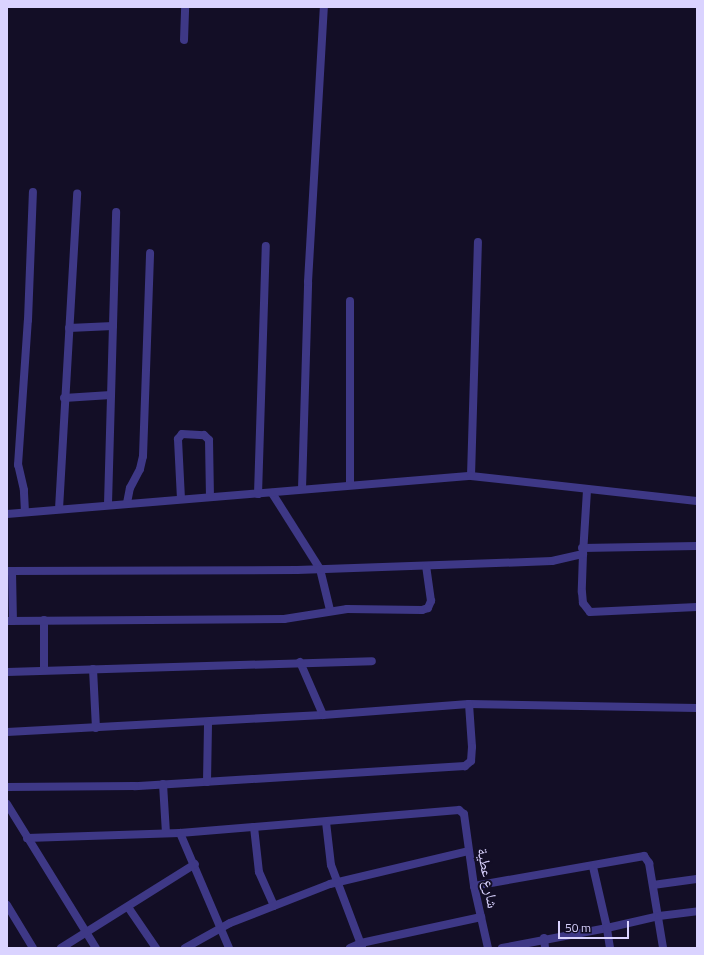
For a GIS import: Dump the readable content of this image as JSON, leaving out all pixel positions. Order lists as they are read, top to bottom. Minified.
{"streets":{"street":["شارع عطية"]},"scale_bar":"50 m"}
